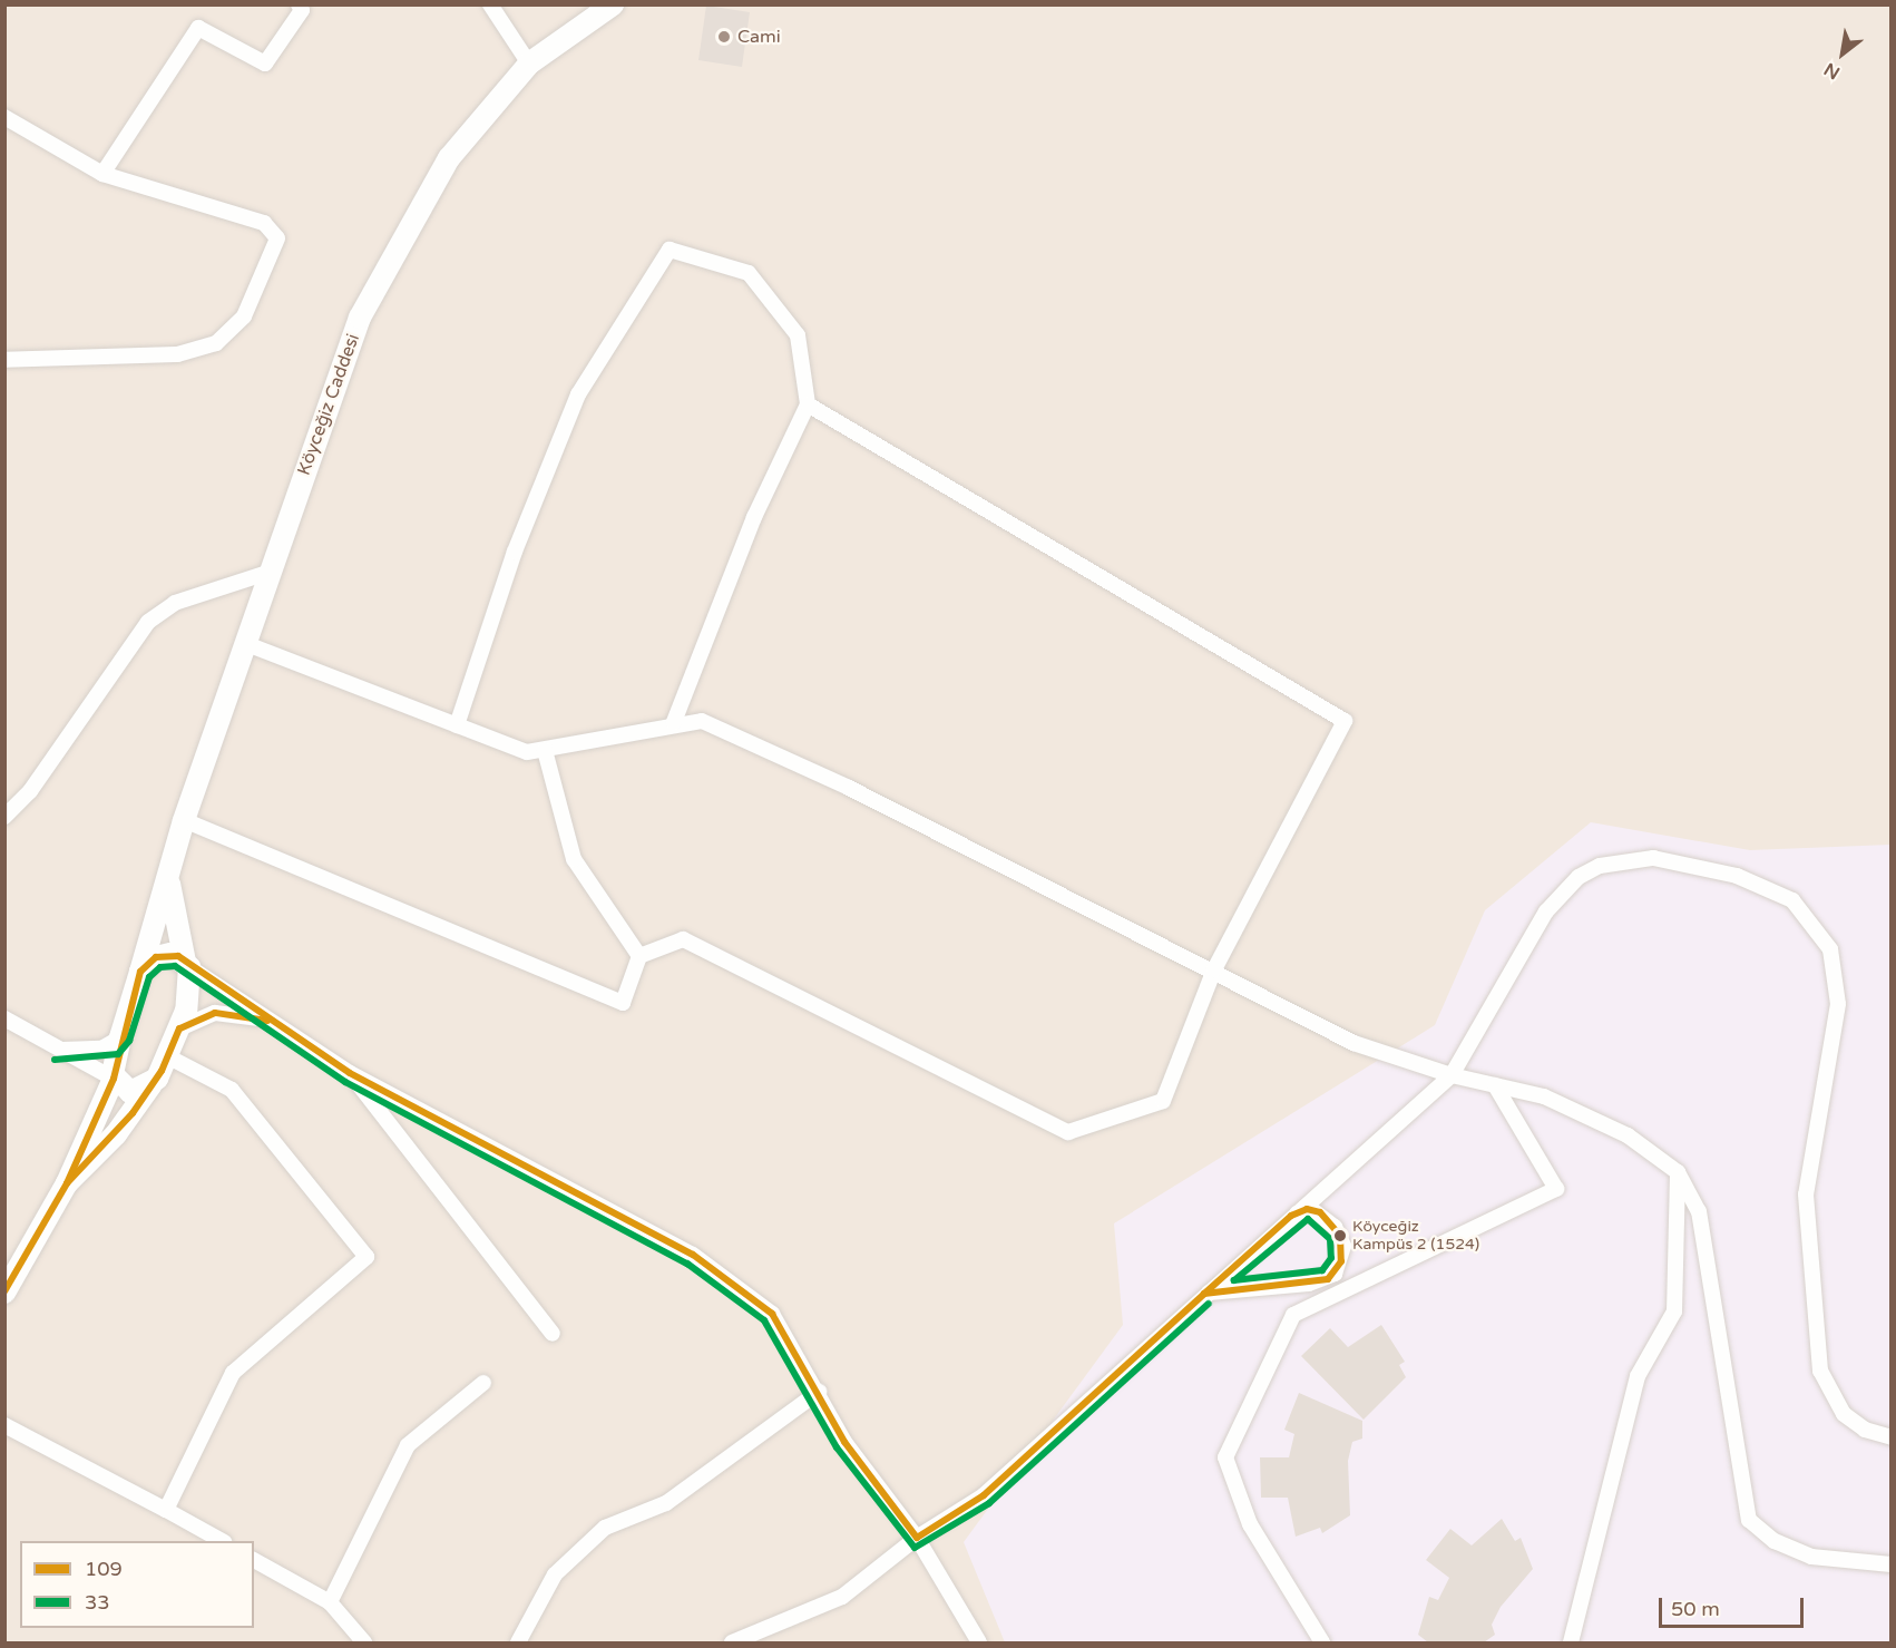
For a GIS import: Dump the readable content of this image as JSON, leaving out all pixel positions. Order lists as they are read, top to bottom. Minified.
{"streets":{"street":["Köyceğiz Caddesi"]},"places":["Cami","Köyceğiz Kampüs 2 (1524)"],"lines":["transit line 109","transit line 33"],"legend":["109","33"],"scale_bar":"50 m","north":"bottom left"}
